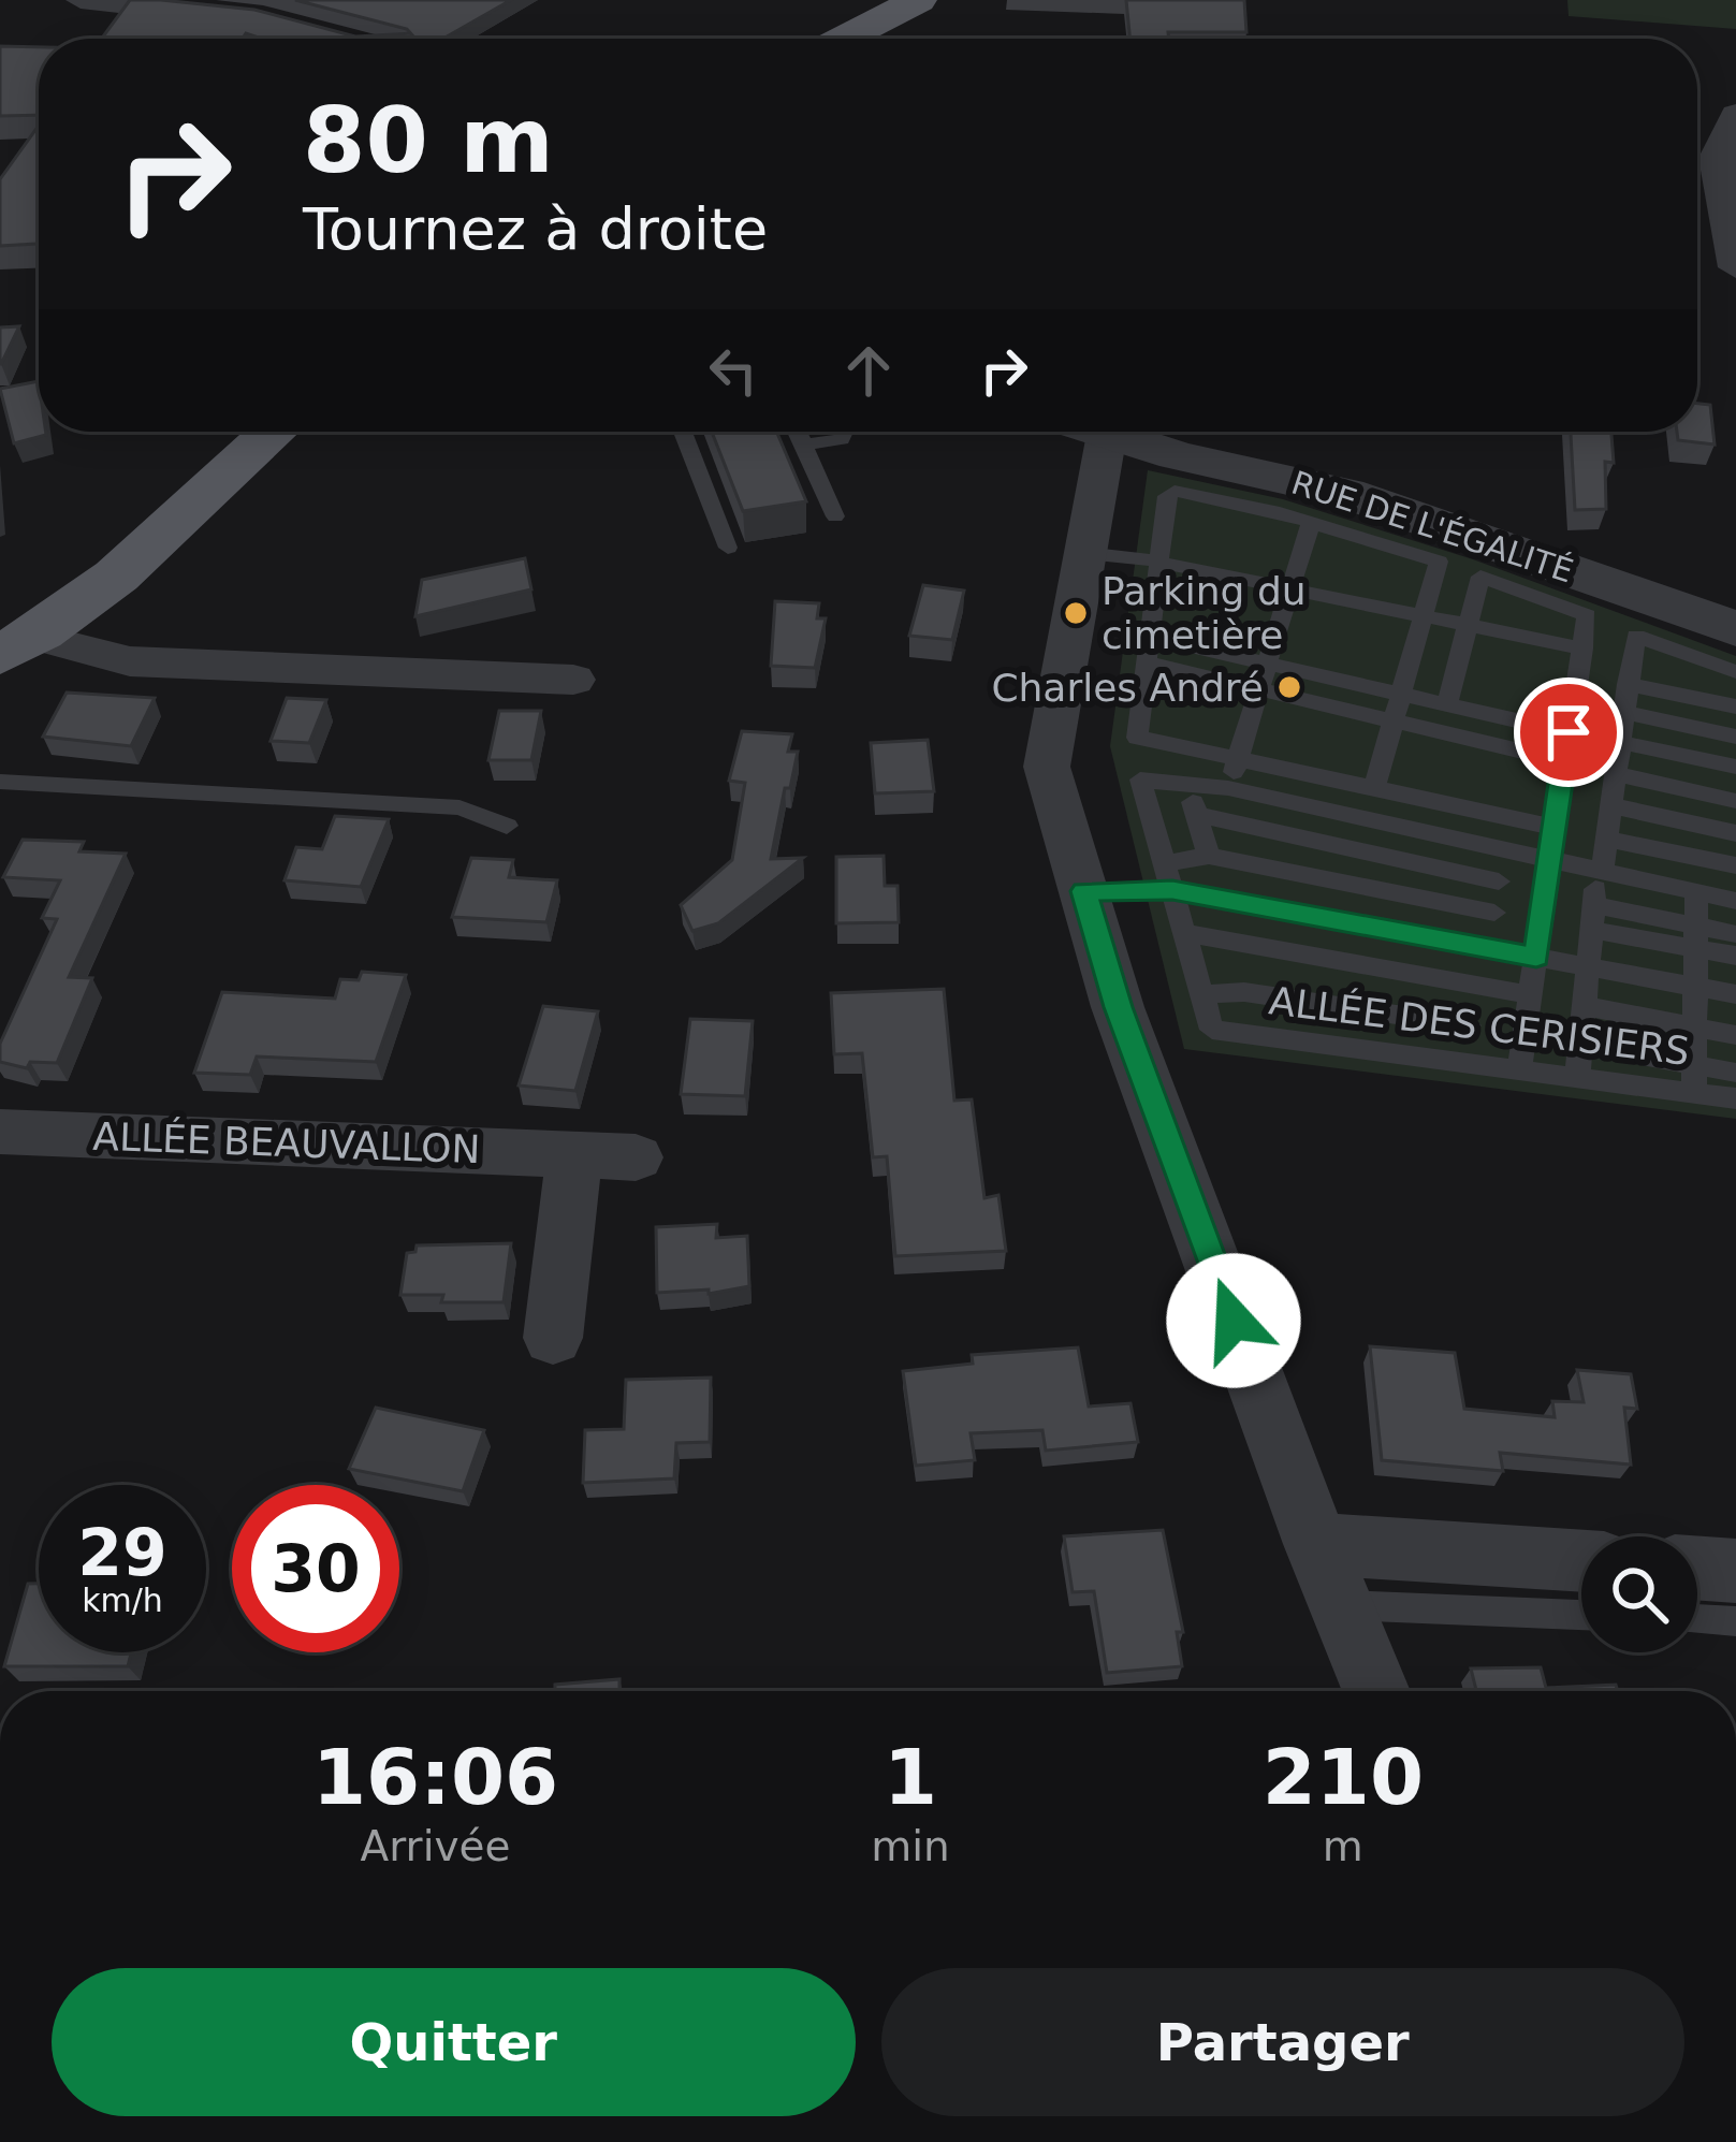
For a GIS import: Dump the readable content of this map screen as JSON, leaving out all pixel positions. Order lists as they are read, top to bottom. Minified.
{"streets":{"street":["RUE DE L'ÉGALITÉ","ALLÉE BEAUVALLON"],"lane":["ALLÉE DES CERISIERS"]},"places":["Parking du cimetière","Charles André"],"page":{"turn":["80 m","Tournez à droite"],"speed":"29 km/h","limit":"30","eta":["16:06","Arrivée","1","min","210","m"],"buttons":["Quitter","Partager"]}}
